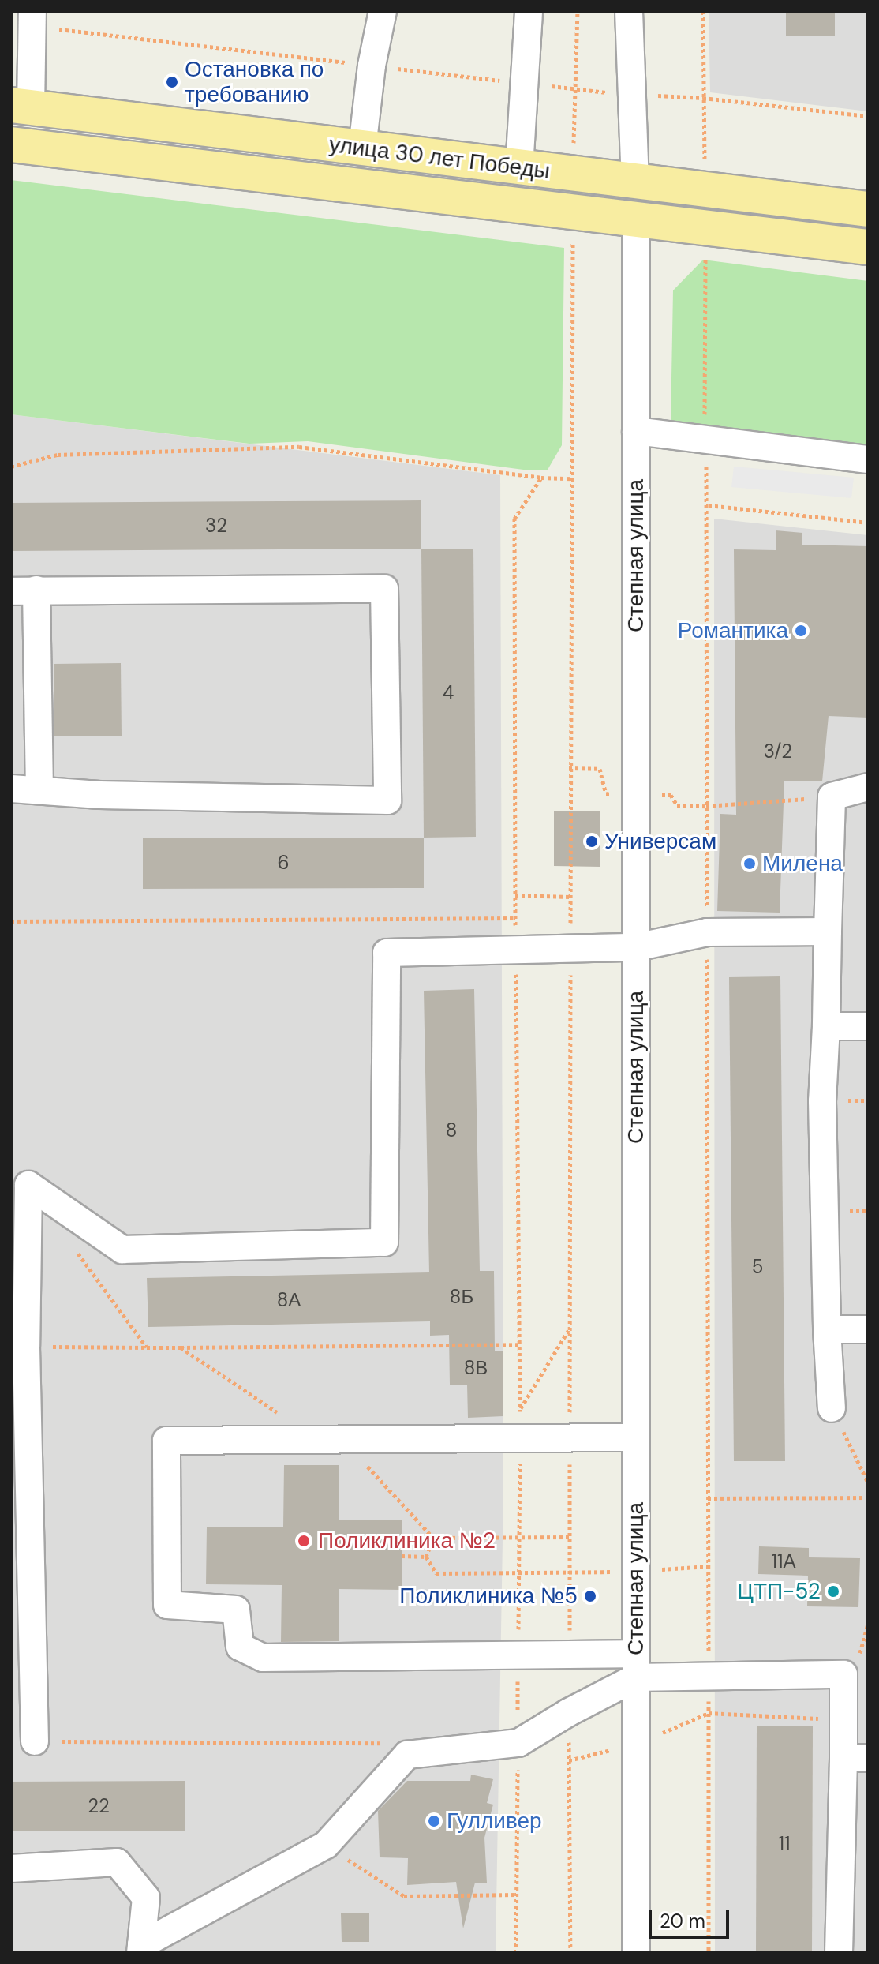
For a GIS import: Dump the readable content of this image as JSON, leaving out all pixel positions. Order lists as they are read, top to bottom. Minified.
{"streets":{"main road":["улица 30 лет Победы","Степная улица"]},"crossings":[["улица 30 лет Победы","Степная улица"]],"places":["Остановка по требованию","Романтика","Универсам","Милена","Поликлиника №2","ЦТП-52","Поликлиника №5","Гулливер"],"house_numbers":["32","4","3/2","6","8","5","8Б","8А","8В","11А","22","11"],"scale_bar":"20 m"}
